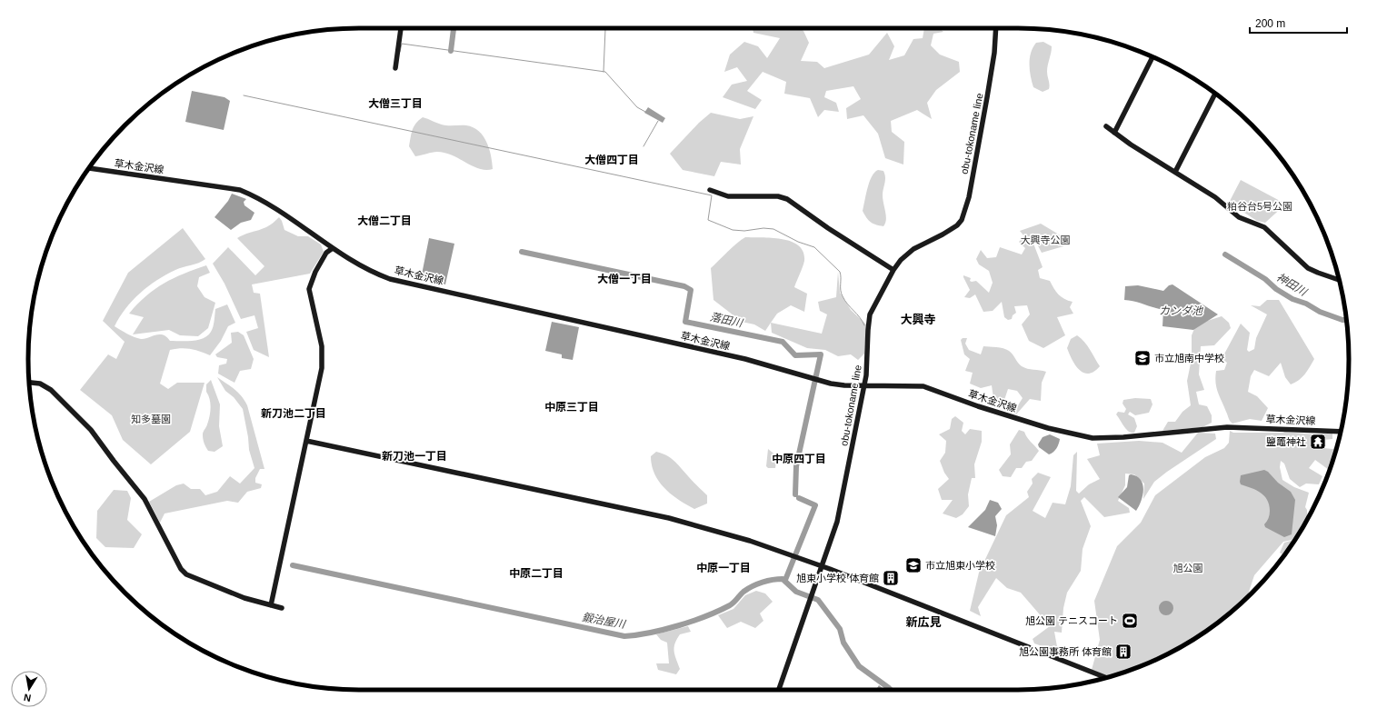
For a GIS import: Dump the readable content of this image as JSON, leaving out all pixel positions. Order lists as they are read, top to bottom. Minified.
{"streets":{"street":["obu-tokoname line","草木金沢線"]},"crossings":[["obu-tokoname line","草木金沢線"]],"districts":["大僧三丁目","大僧四丁目","大僧二丁目","大僧一丁目","大興寺","中原三丁目","新刀池二丁目","新刀池一丁目","中原四丁目","中原一丁目","中原二丁目","新広見"],"water":["神田川","カンダ池","落田川","鍛治屋川"],"parks":["粕谷台5号公園","大興寺公園","知多墓園","旭公園"],"places":{"school or university":["市立旭南中学校","市立旭東小学校"],"temple":["鹽竈神社"],"building":["旭東小学校 体育館","旭公園事務所 体育館"],"sports":["旭公園 テニスコート"]},"scale_bar":"200 m","north":"bottom"}
